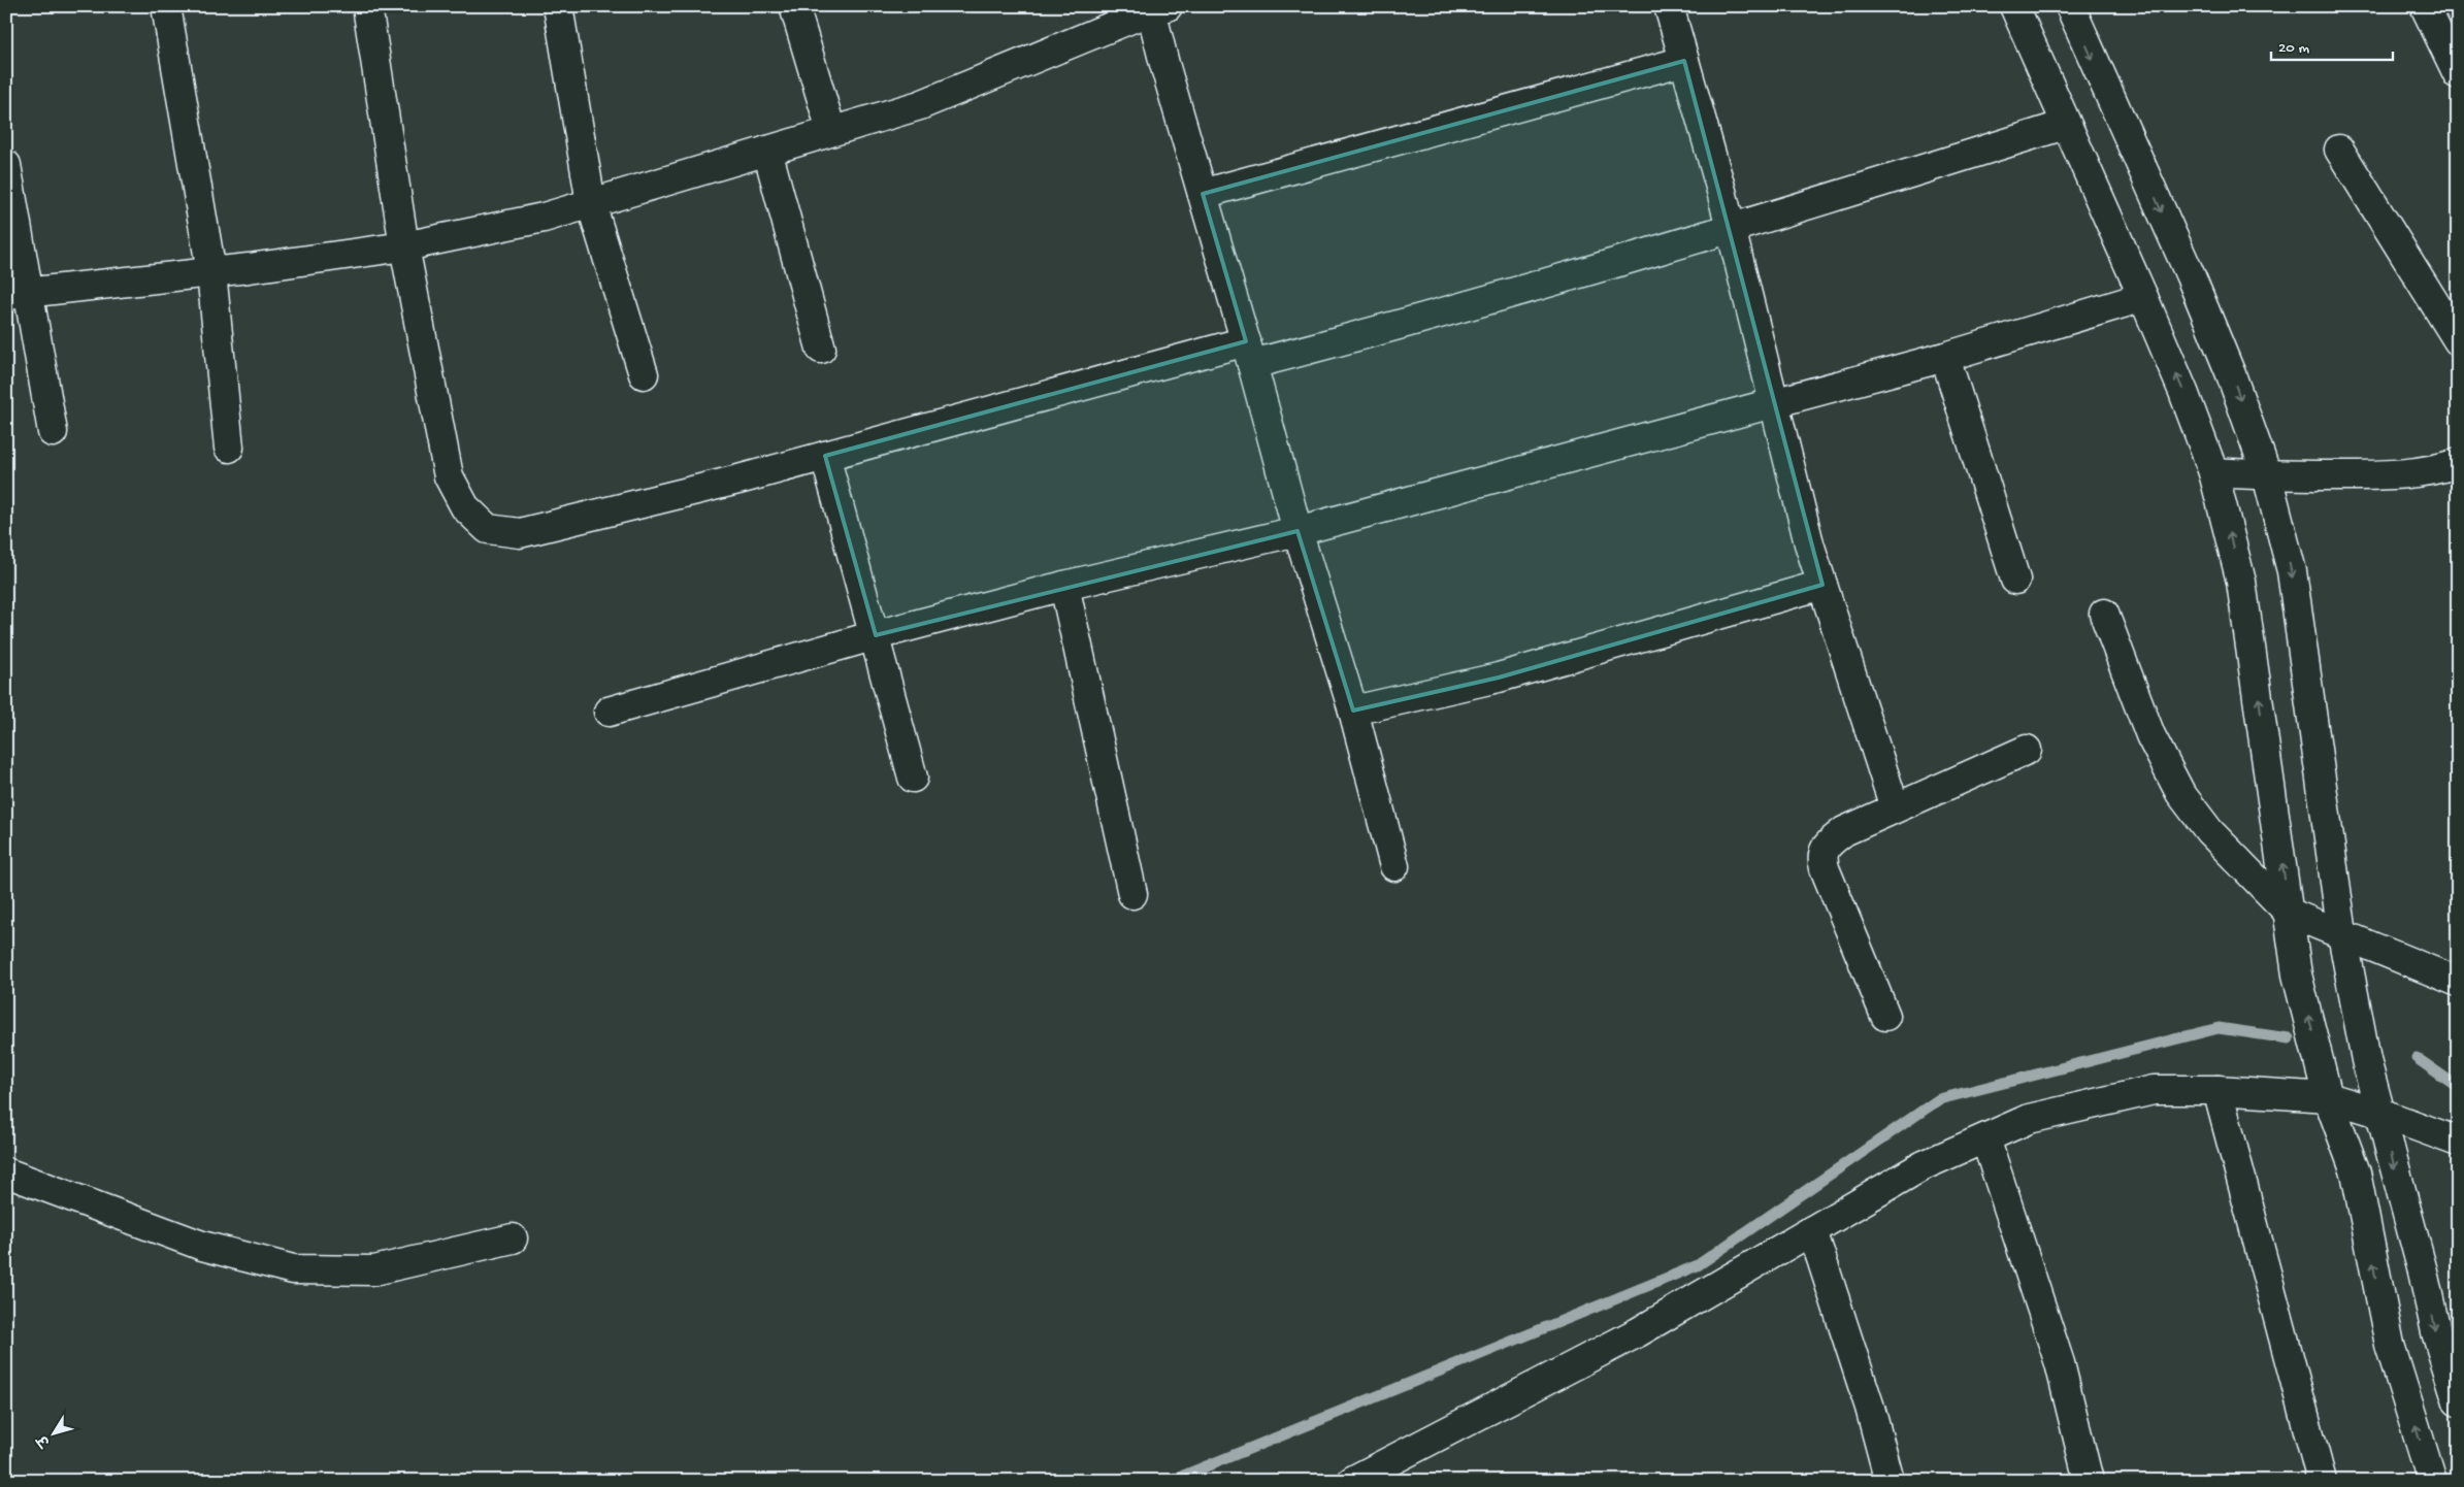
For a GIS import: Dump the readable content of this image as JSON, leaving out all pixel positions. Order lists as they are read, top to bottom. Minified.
{"scale_bar":"20 m","north":"bottom left"}
